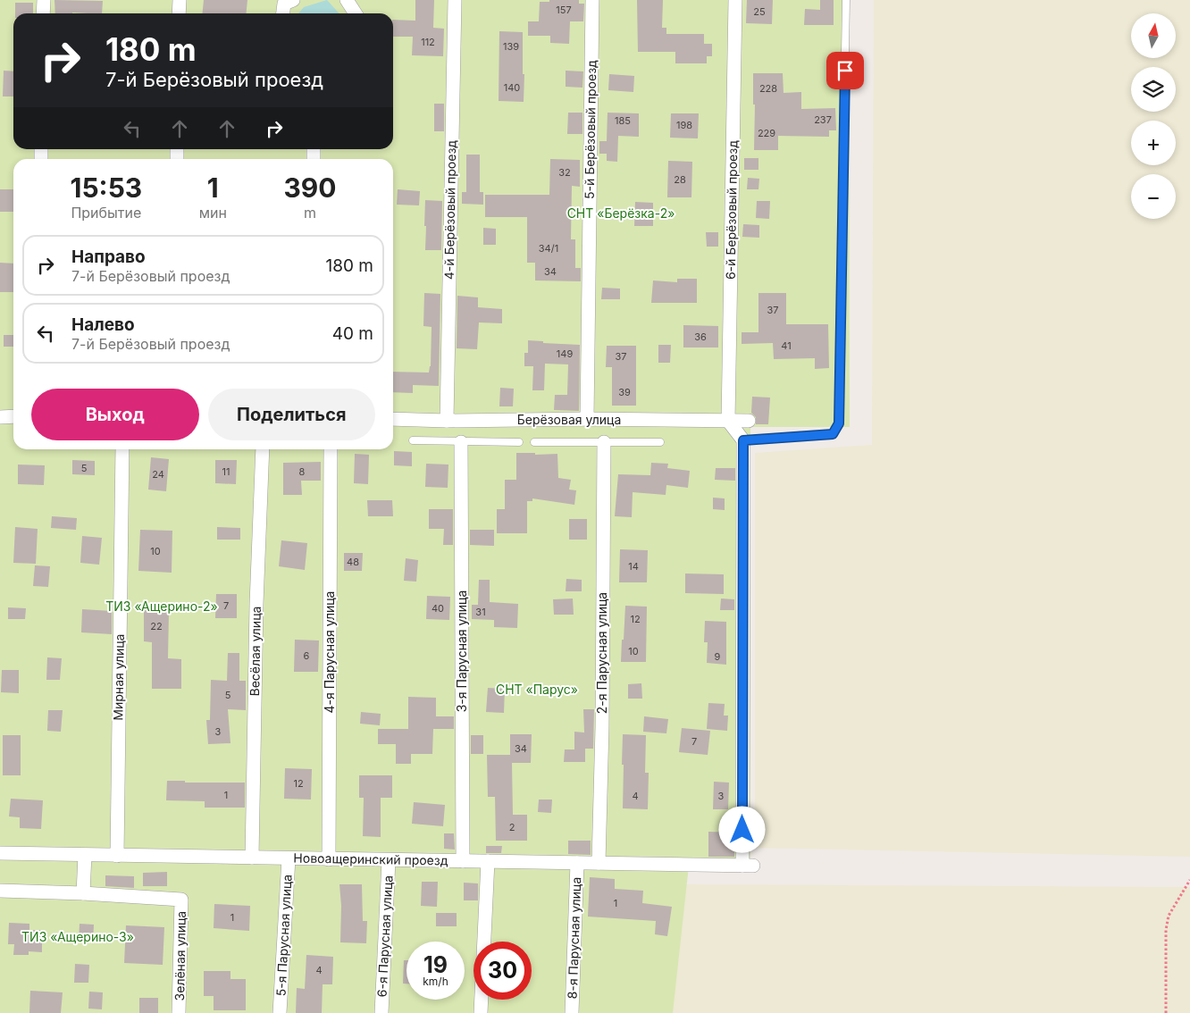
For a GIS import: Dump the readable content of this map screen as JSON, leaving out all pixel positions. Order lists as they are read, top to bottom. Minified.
{"streets":{"street":["5-й Берёзовый проезд","4-й Берёзовый проезд","6-й Берёзовый проезд","Берёзовая улица","Весёлая улица","3-я Парусная улица","4-я Парусная улица","2-я Парусная улица","Мирная улица","Новоащеринский проезд","5-я Парусная улица","6-я Парусная улица","8-я Парусная улица","Зелёная улица"]},"crossings":[["5-й Берёзовый проезд","Берёзовая улица"],["4-й Берёзовый проезд","Берёзовая улица"],["6-й Берёзовый проезд","Берёзовая улица"],["Весёлая улица","Новоащеринский проезд"],["3-я Парусная улица","Новоащеринский проезд"],["4-я Парусная улица","Новоащеринский проезд"],["2-я Парусная улица","Новоащеринский проезд"],["Мирная улица","Новоащеринский проезд"],["Новоащеринский проезд","5-я Парусная улица"],["Новоащеринский проезд","6-я Парусная улица"],["Новоащеринский проезд","8-я Парусная улица"]],"parks":["СНТ «Берёзка-2»","ТИЗ «Ащерино-2»","СНТ «Парус»","ТИЗ «Ащерино-3»"],"house_numbers":["157","25","112","139","140","228","237","185","198","229","32","28","34/1","34","37","36","41","149","37","39","5","11","8","24","10","48","14","7","40","31","12","22","10","6","9","5","3","7","34","12","1","4","3","2","1","1","4"],"north":"top","page":{"map_buttons":["+","−"],"turn":["180 m","7-й Берёзовый проезд"],"eta":["15:53","Прибытие","1","мин","390","m"],"list":[{"name":"Направо","note":"7-й Берёзовый проезд","value":"180 m"},{"name":"Налево","note":"7-й Берёзовый проезд","value":"40 m"}],"buttons":["Выход","Поделиться"],"speed":"19 km/h","limit":"30"}}
